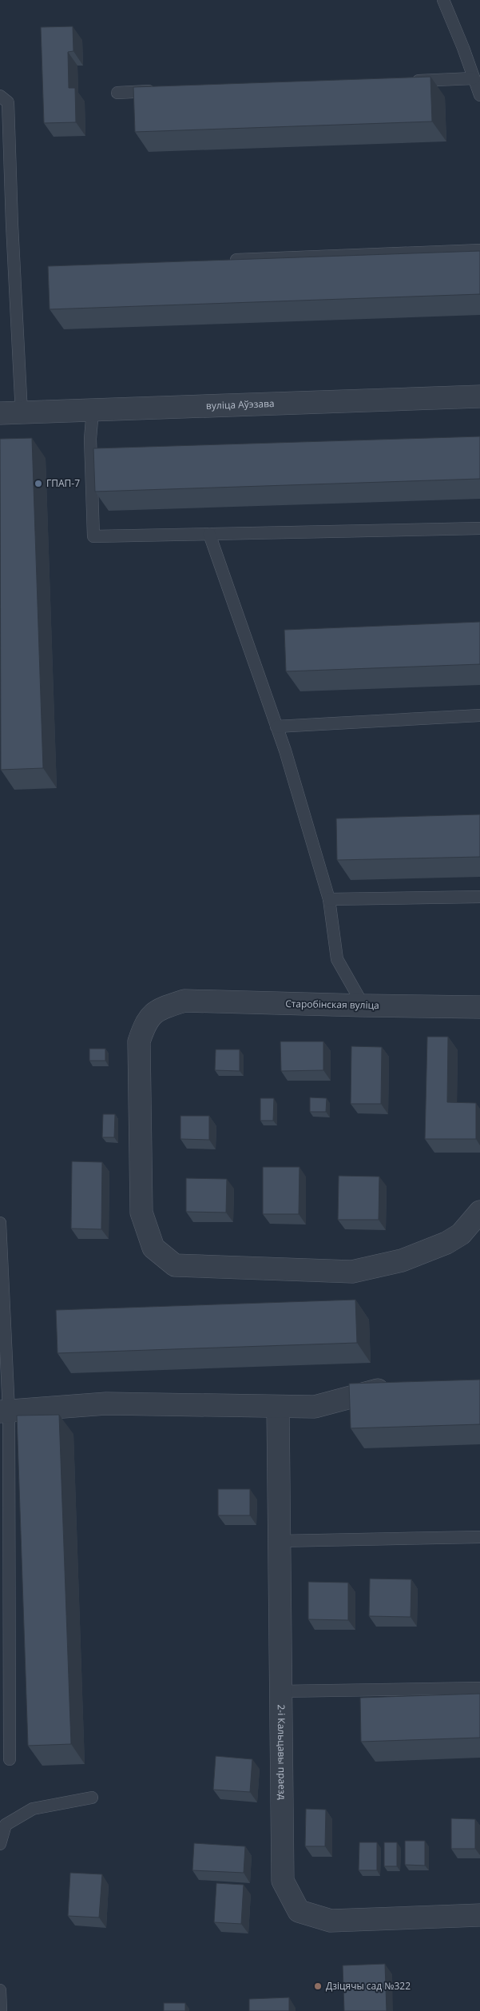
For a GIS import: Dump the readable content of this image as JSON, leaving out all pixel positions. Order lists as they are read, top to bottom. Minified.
{"streets":{"street":["вуліца Аўэзава","Старобінская вуліца","2-і Кальцавы праезд"]},"places":["ГПАП-7","Дзіцячы сад №322"]}
